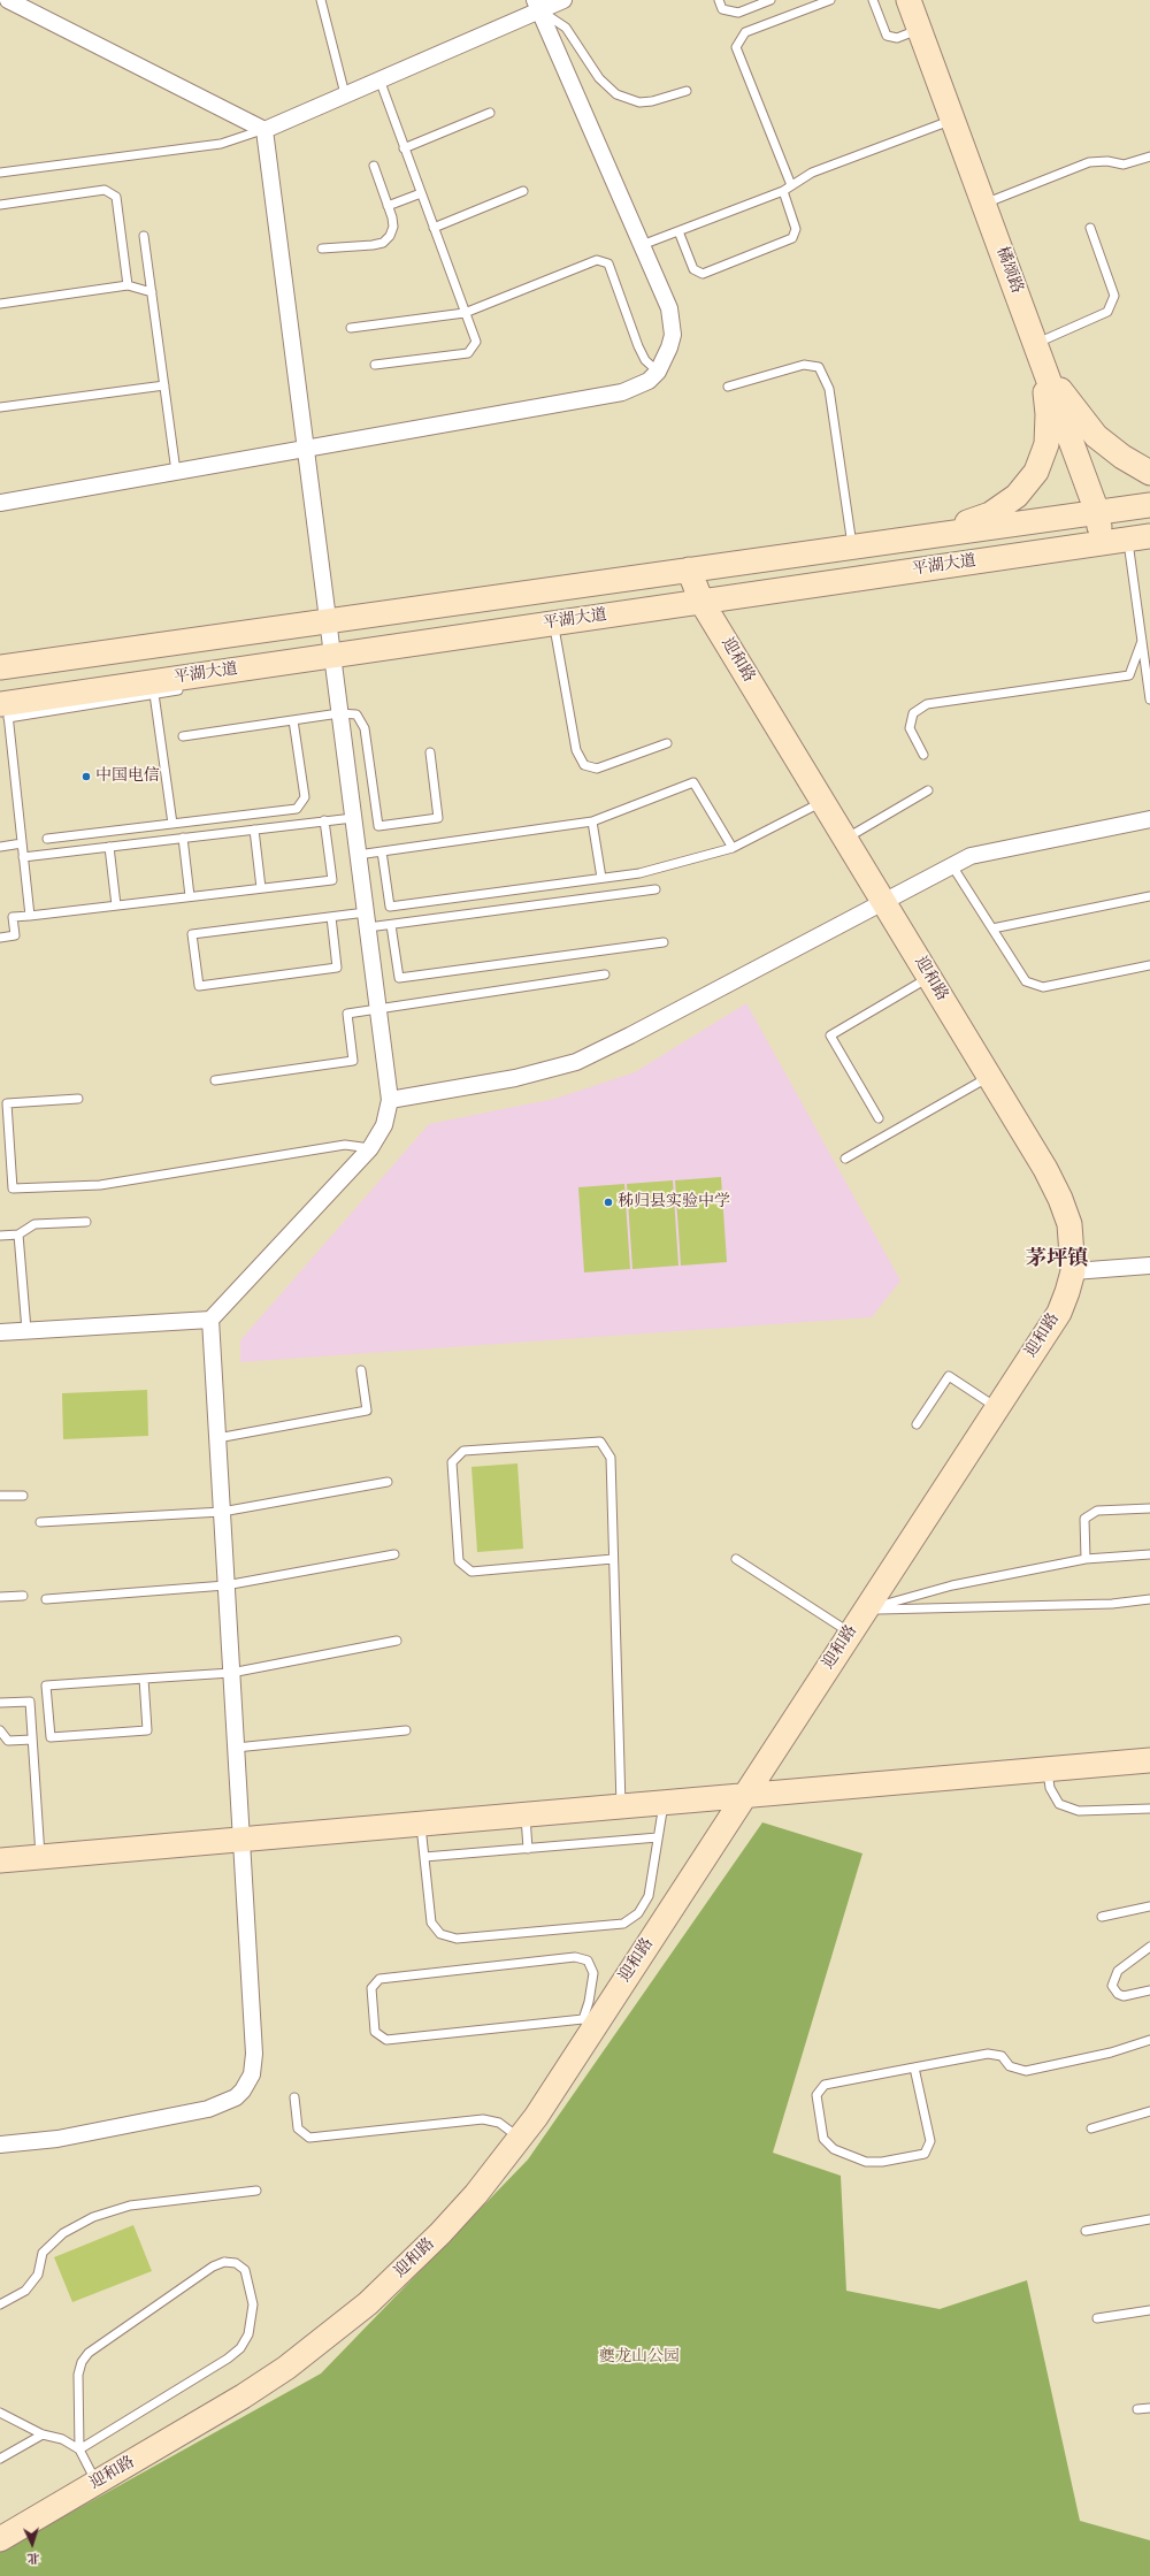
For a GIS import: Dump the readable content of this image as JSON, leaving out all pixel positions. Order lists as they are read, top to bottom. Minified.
{"streets":{"street":["橘颂路","平湖大道","迎和路"]},"crossings":[["橘颂路","平湖大道"],["平湖大道","迎和路"]],"districts":["茅坪镇"],"parks":["夔龙山公园"],"places":["中国电信","秭归县实验中学"],"north":"bottom"}
